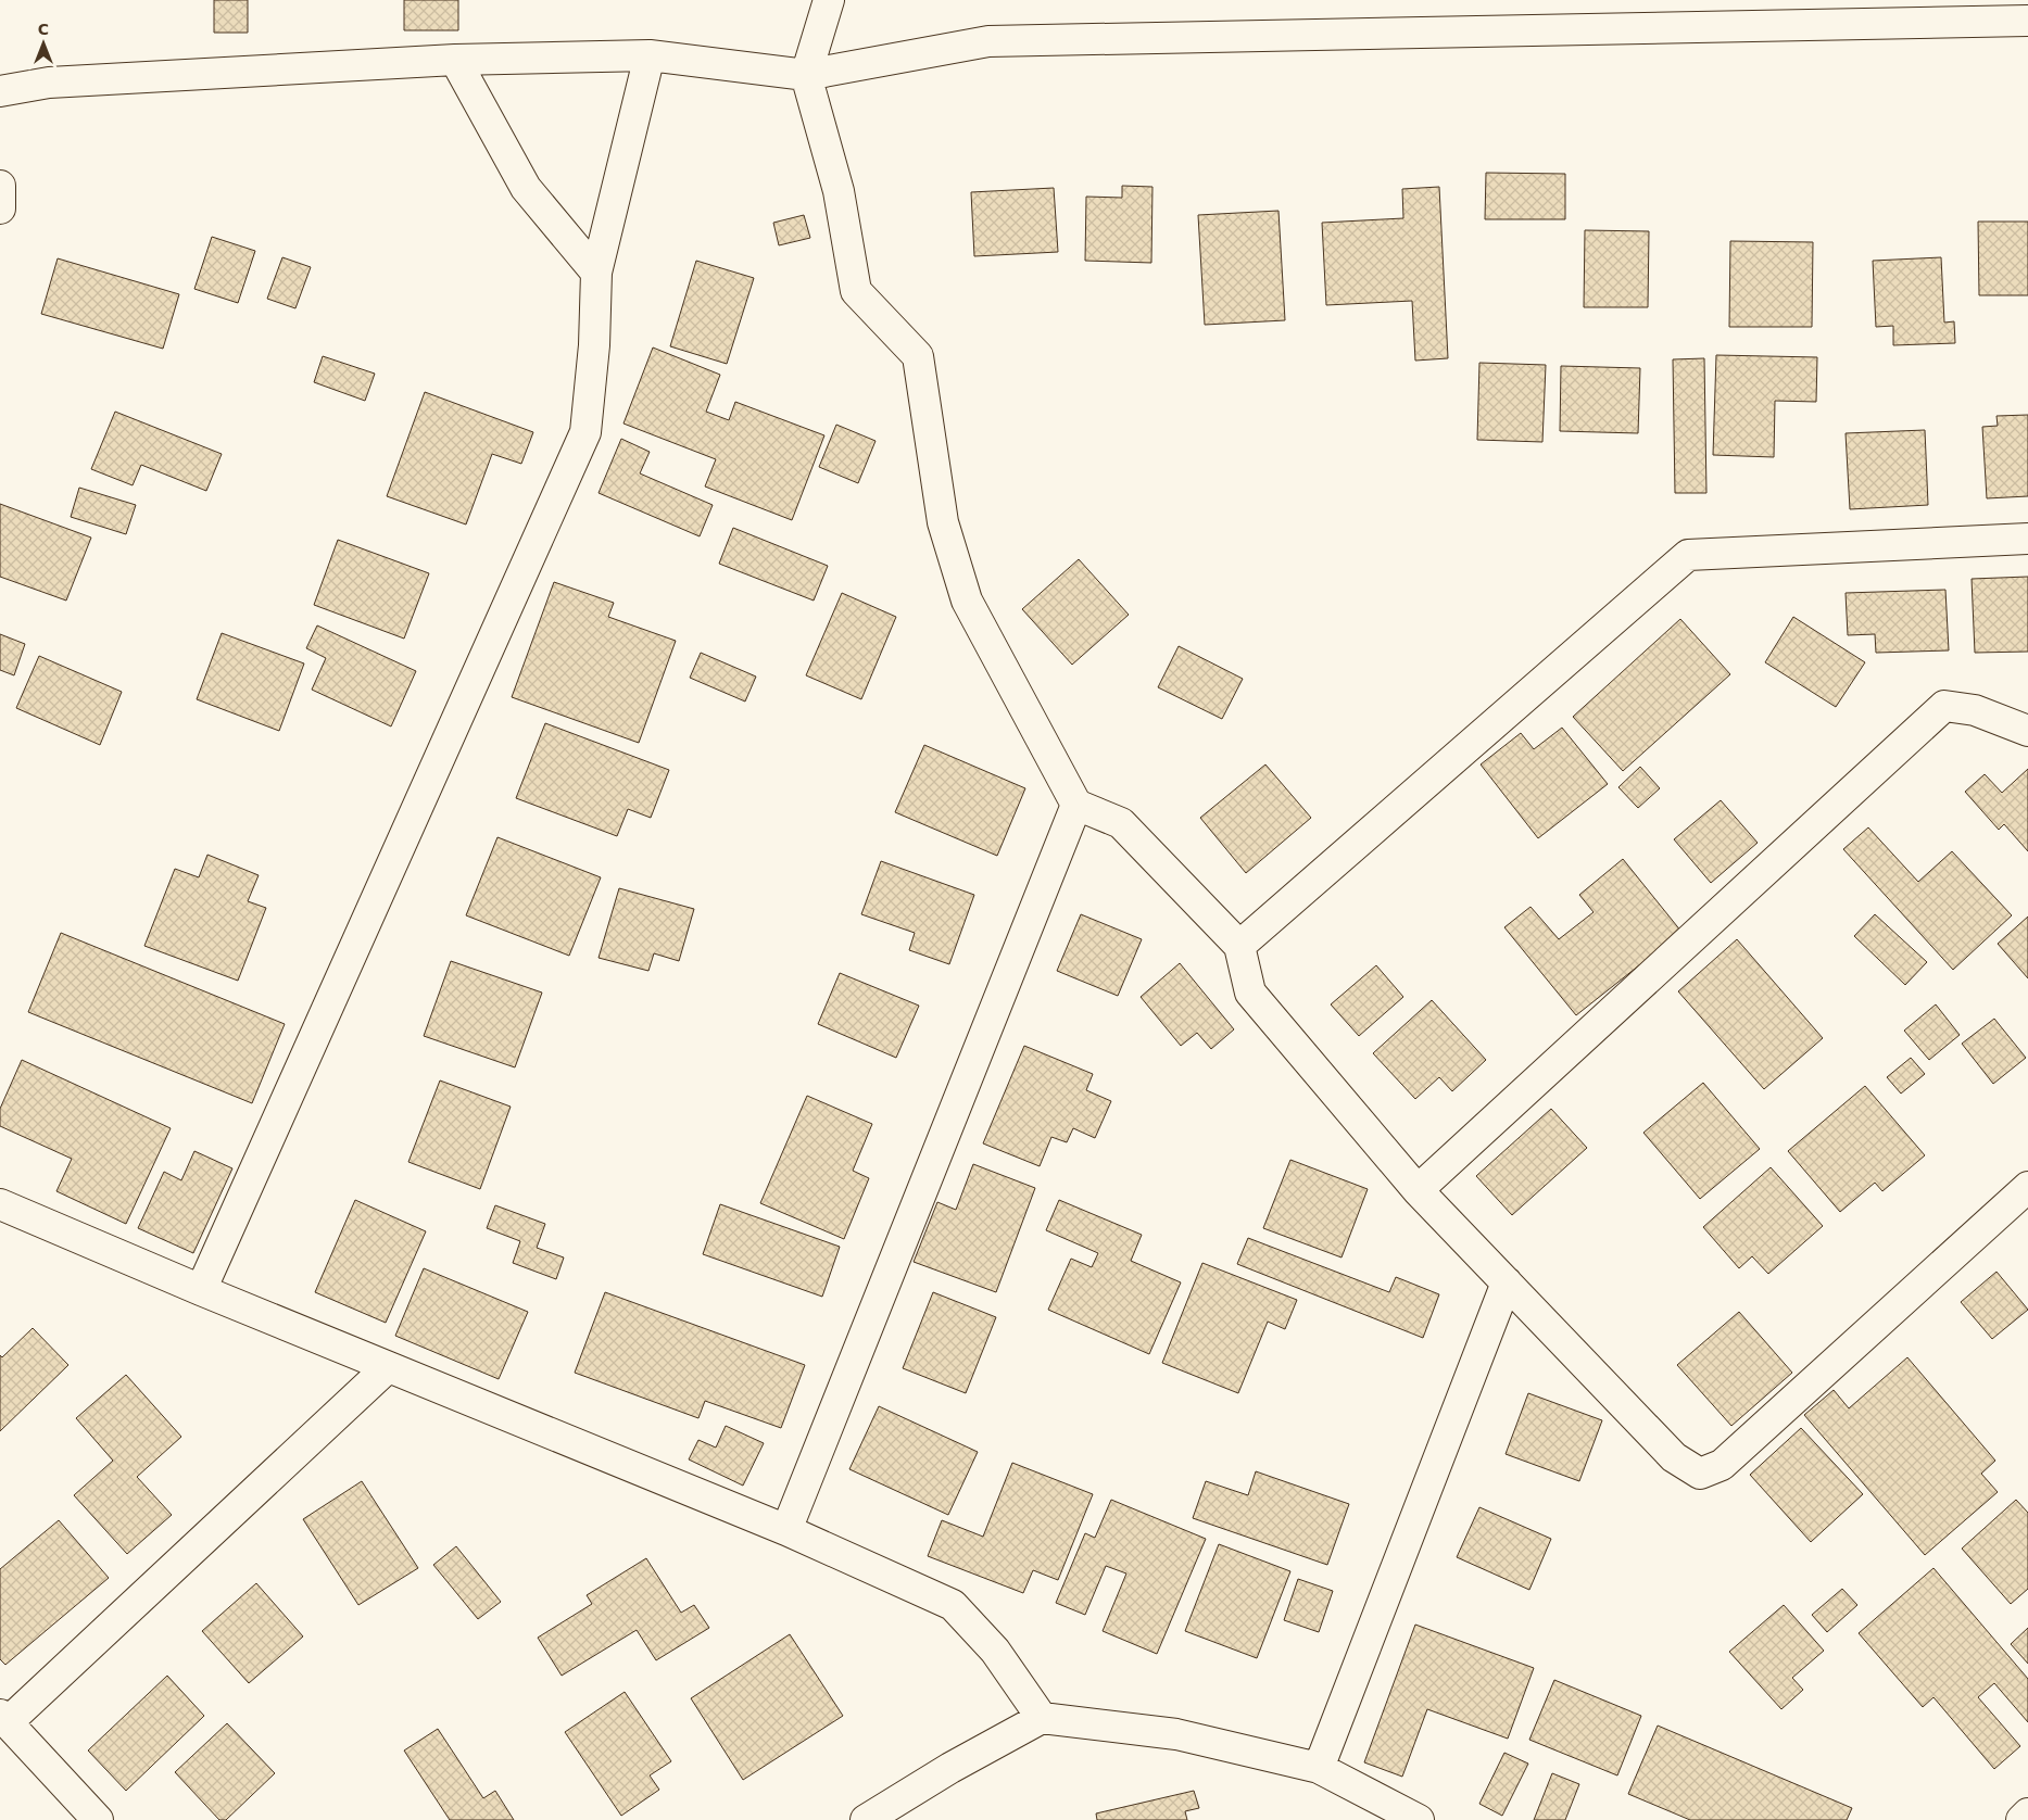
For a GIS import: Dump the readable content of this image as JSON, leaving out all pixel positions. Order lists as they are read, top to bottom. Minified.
{"north":"top"}
